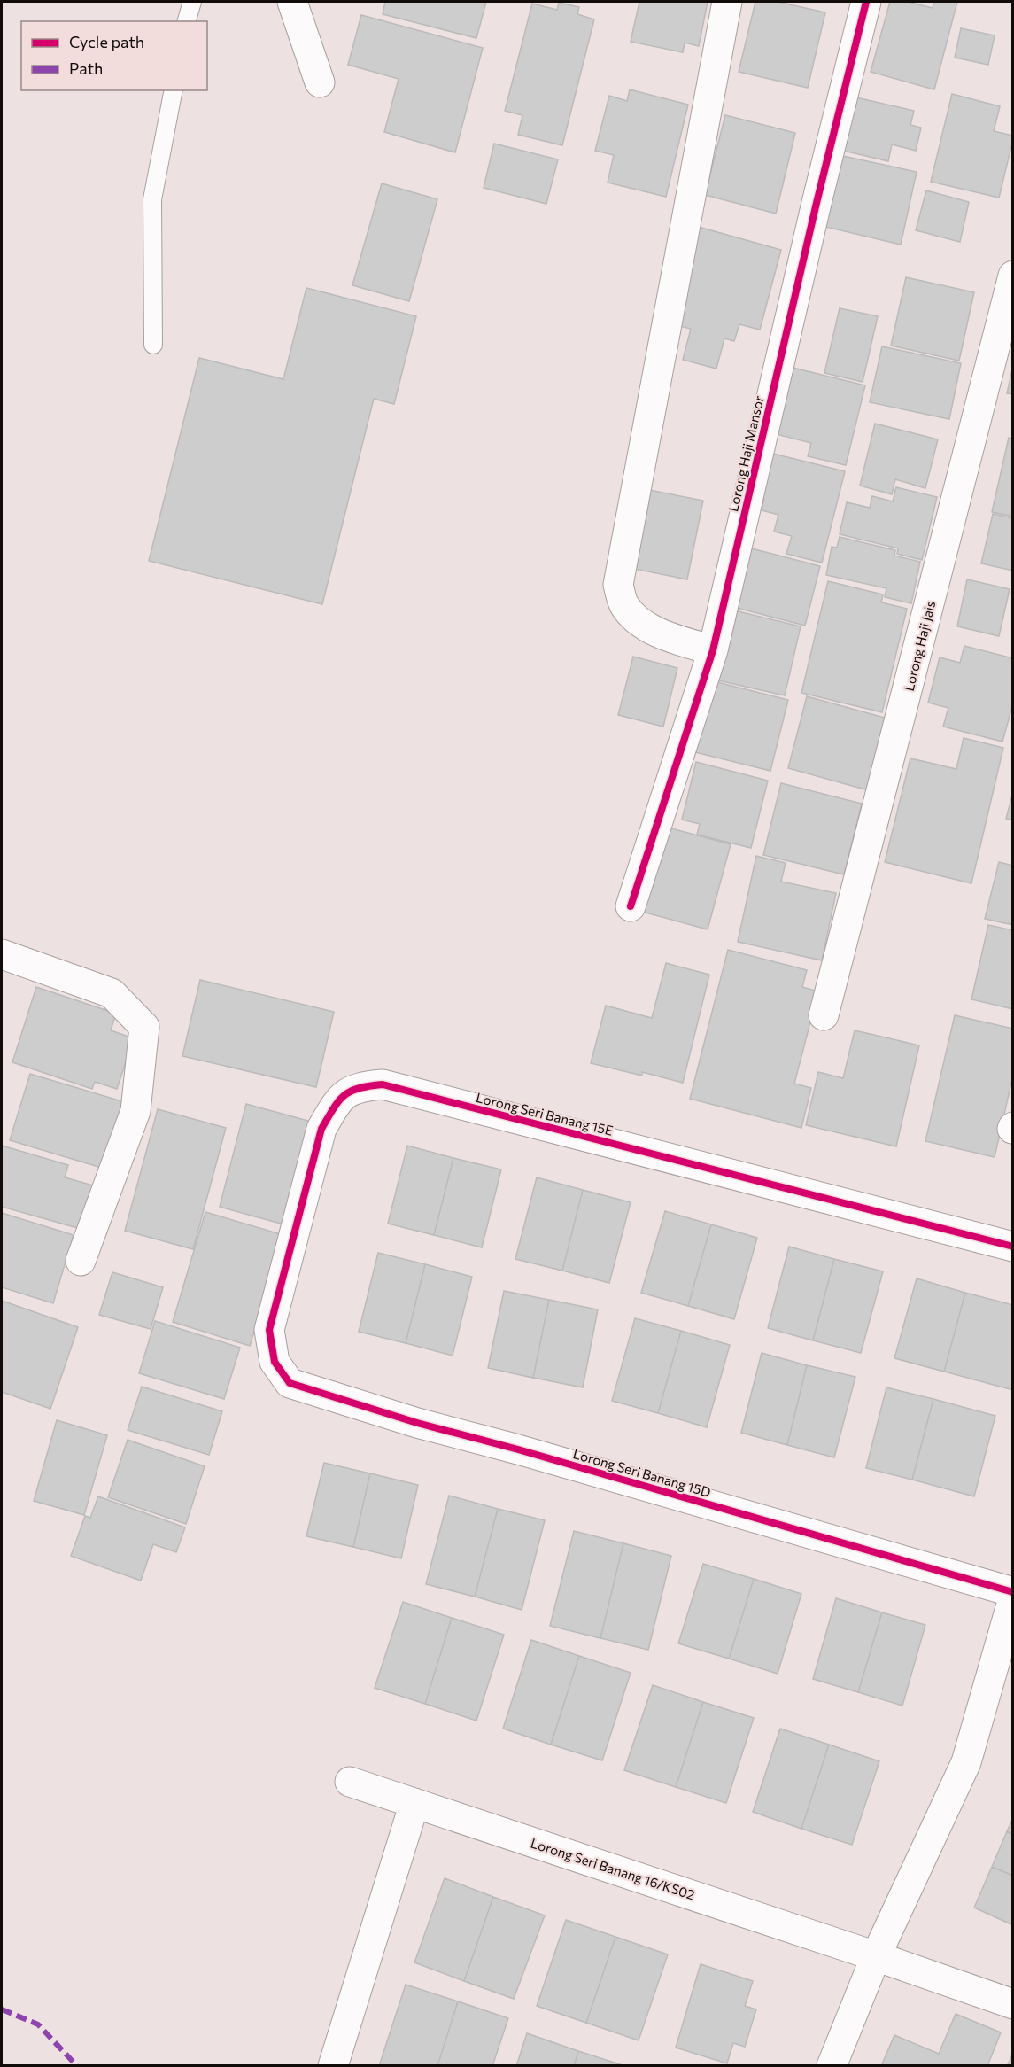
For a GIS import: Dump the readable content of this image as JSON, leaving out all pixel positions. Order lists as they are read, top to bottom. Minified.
{"streets":{"street":["Lorong Haji Mansor","Lorong Haji Jais","Lorong Seri Banang 15E","Lorong Seri Banang 15D","Lorong Seri Banang 16/KS02"]},"crossings":[["Lorong Seri Banang 15E","Lorong Seri Banang 15D"]],"legend":["Cycle path","Path"]}
